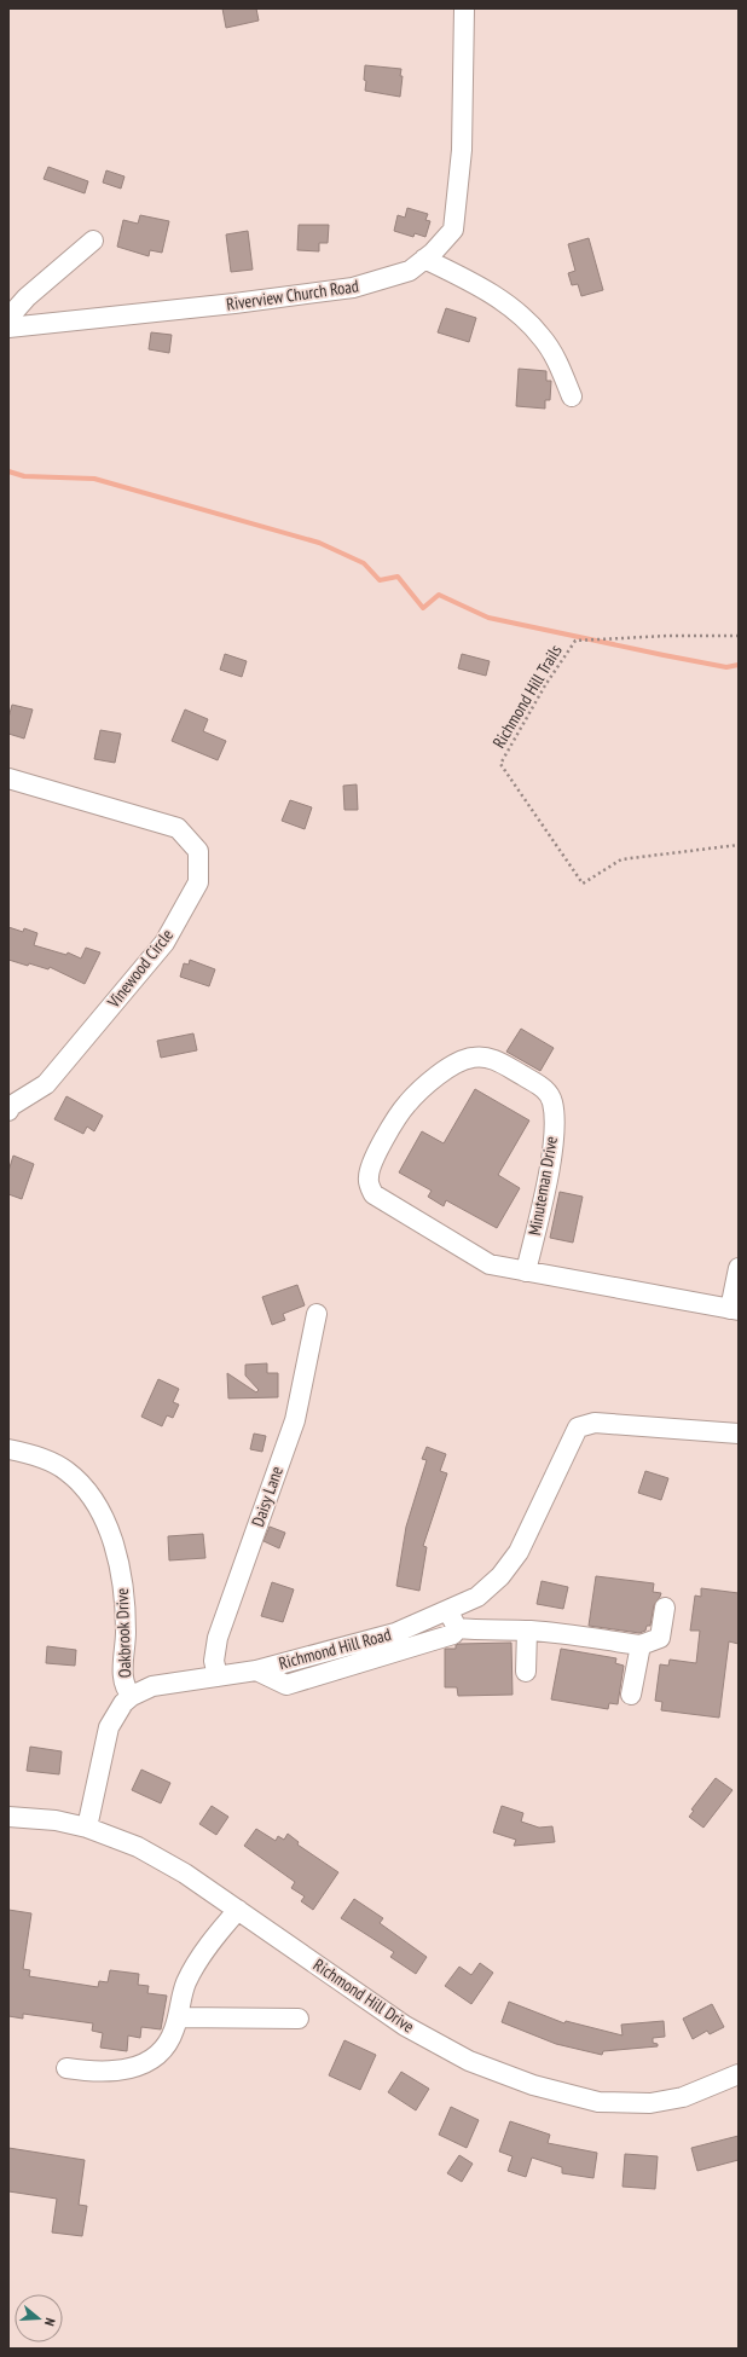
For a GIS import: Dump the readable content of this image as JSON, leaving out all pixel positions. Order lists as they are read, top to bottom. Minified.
{"streets":{"street":["Riverview Church Road","Vinewood Circle","Minuteman Drive","Daisy Lane","Oakbrook Drive","Richmond Hill Road","Richmond Hill Drive"],"path":["Richmond Hill Trails"]},"crossings":[["Daisy Lane","Richmond Hill Road"],["Oakbrook Drive","Richmond Hill Road"],["Richmond Hill Road","Richmond Hill Drive"]],"north":"right"}
